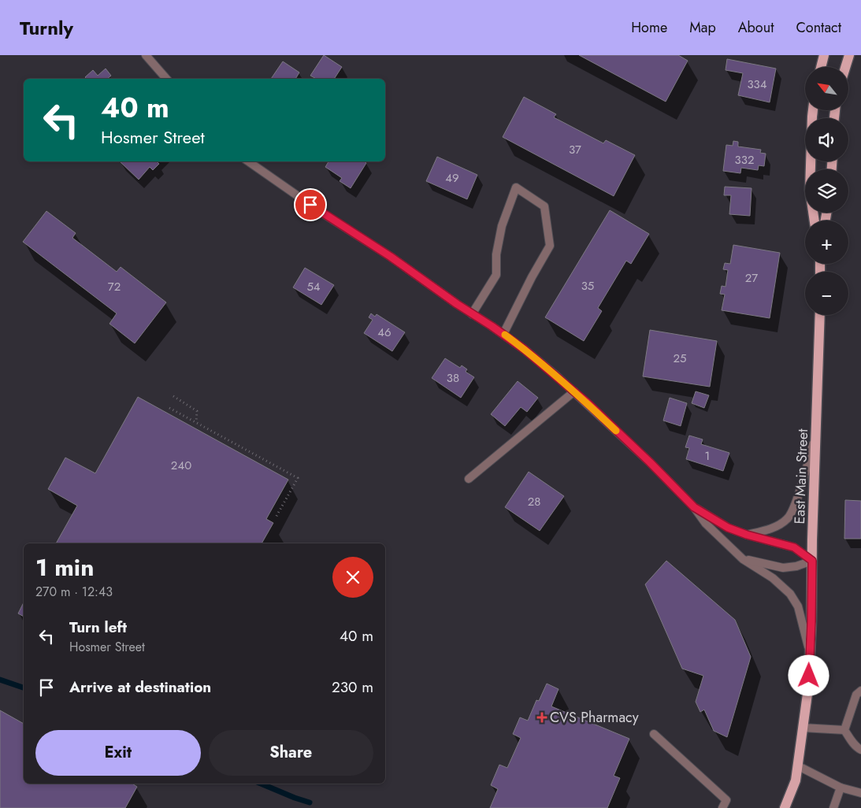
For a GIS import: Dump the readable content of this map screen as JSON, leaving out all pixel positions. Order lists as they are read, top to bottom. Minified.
{"streets":{"main road":["East Main Street"]},"places":{"health":["CVS Pharmacy"]},"house_numbers":["334","37","332","49","27","35","72","54","46","25","38","1","240","28"],"north":"top left","page":{"header":"Turnly","nav":["Home","Map","About","Contact"],"map_buttons":["+","−"],"turn":["40 m","Hosmer Street"],"heading":["1 min","270 m · 12:43"],"list":[{"name":"Turn left","note":"Hosmer Street","value":"40 m"},{"name":"Arrive at destination","value":"230 m"}],"buttons":["Exit","Share"]}}
